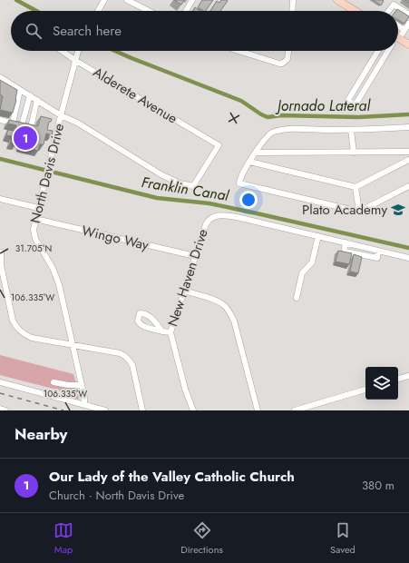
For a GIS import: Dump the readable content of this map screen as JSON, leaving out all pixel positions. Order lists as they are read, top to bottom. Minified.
{"streets":{"street":["Alderete Avenue","North Davis Drive","Wingo Way","New Haven Drive"]},"crossings":[["Alderete Avenue","North Davis Drive"],["North Davis Drive","Wingo Way"],["Wingo Way","New Haven Drive"]],"water":["Jornado Lateral","Franklin Canal"],"places":{"school or university":["Plato Academy"]},"page":{"search":"Search here","pins":"1","heading":"Nearby","list":[{"mark":"1","name":"Our Lady of the Valley Catholic Church","note":"Church · North Davis Drive","value":"380 m"}],"nav":["Map","Directions","Saved"]},"coordinates":["31.705°N","106.335°W"]}
